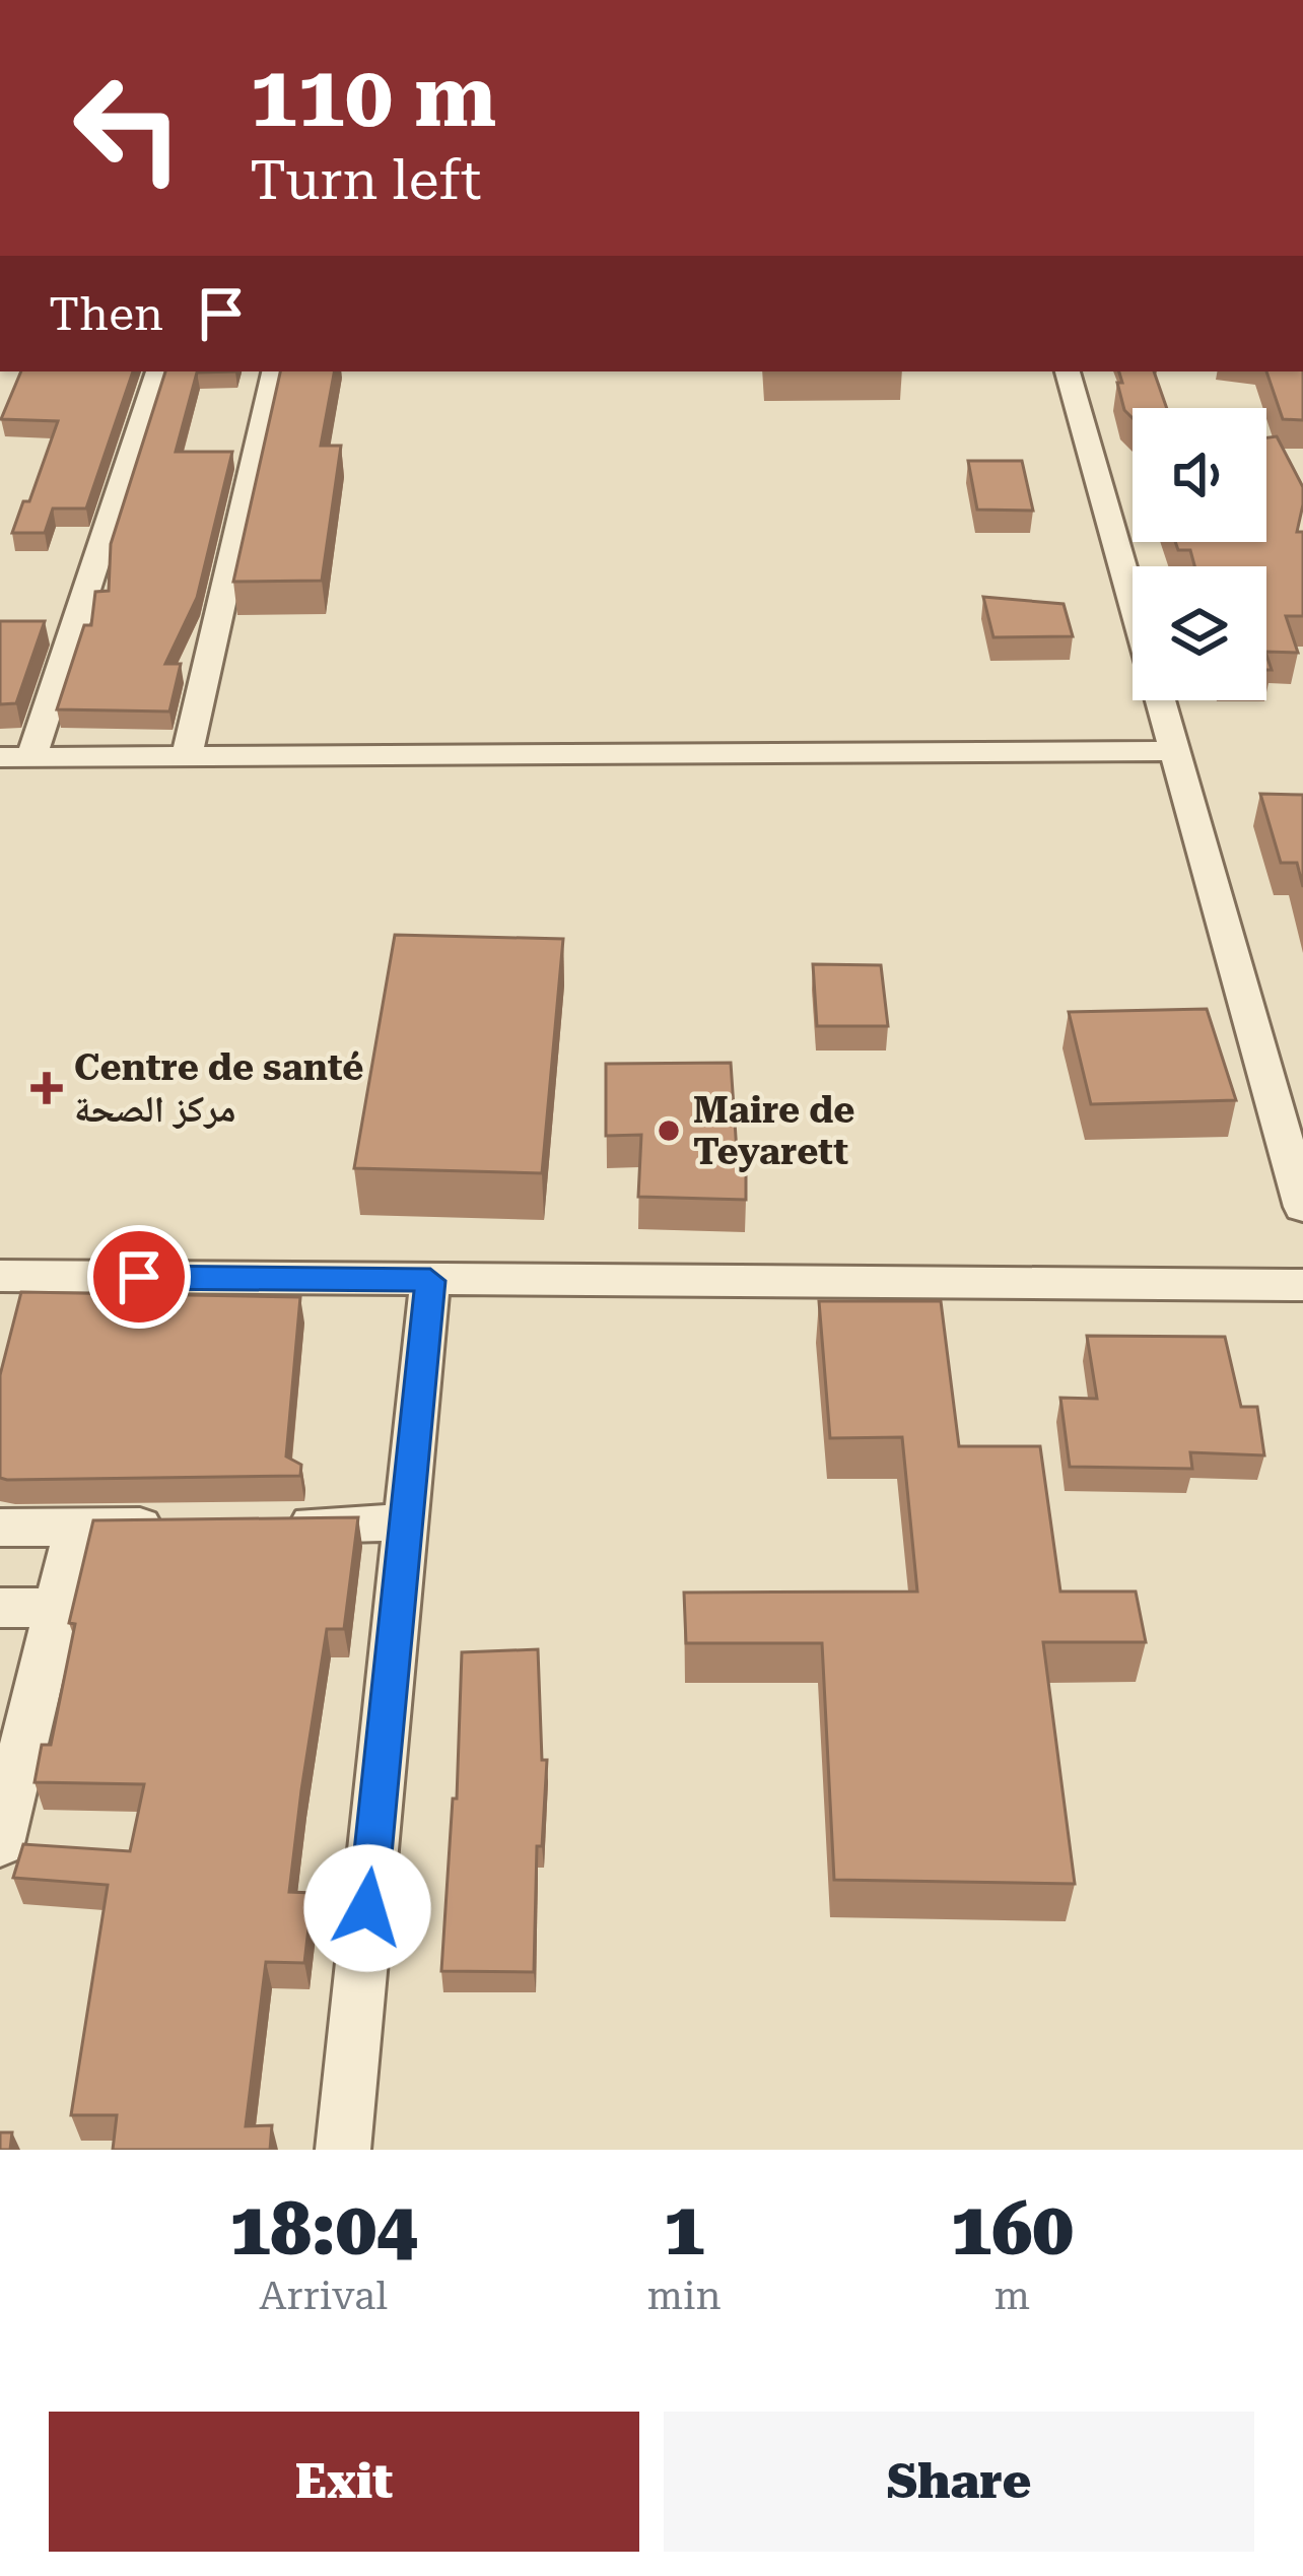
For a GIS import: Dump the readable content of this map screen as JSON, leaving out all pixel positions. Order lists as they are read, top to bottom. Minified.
{"places":{"health":["Centre de santé مركز الصحة"],"other":["Maire de Teyarett"]},"page":{"turn":["110 m","Turn left"],"then":"Then","eta":["18:04","Arrival","1","min","160","m"],"buttons":["Exit","Share"]}}
